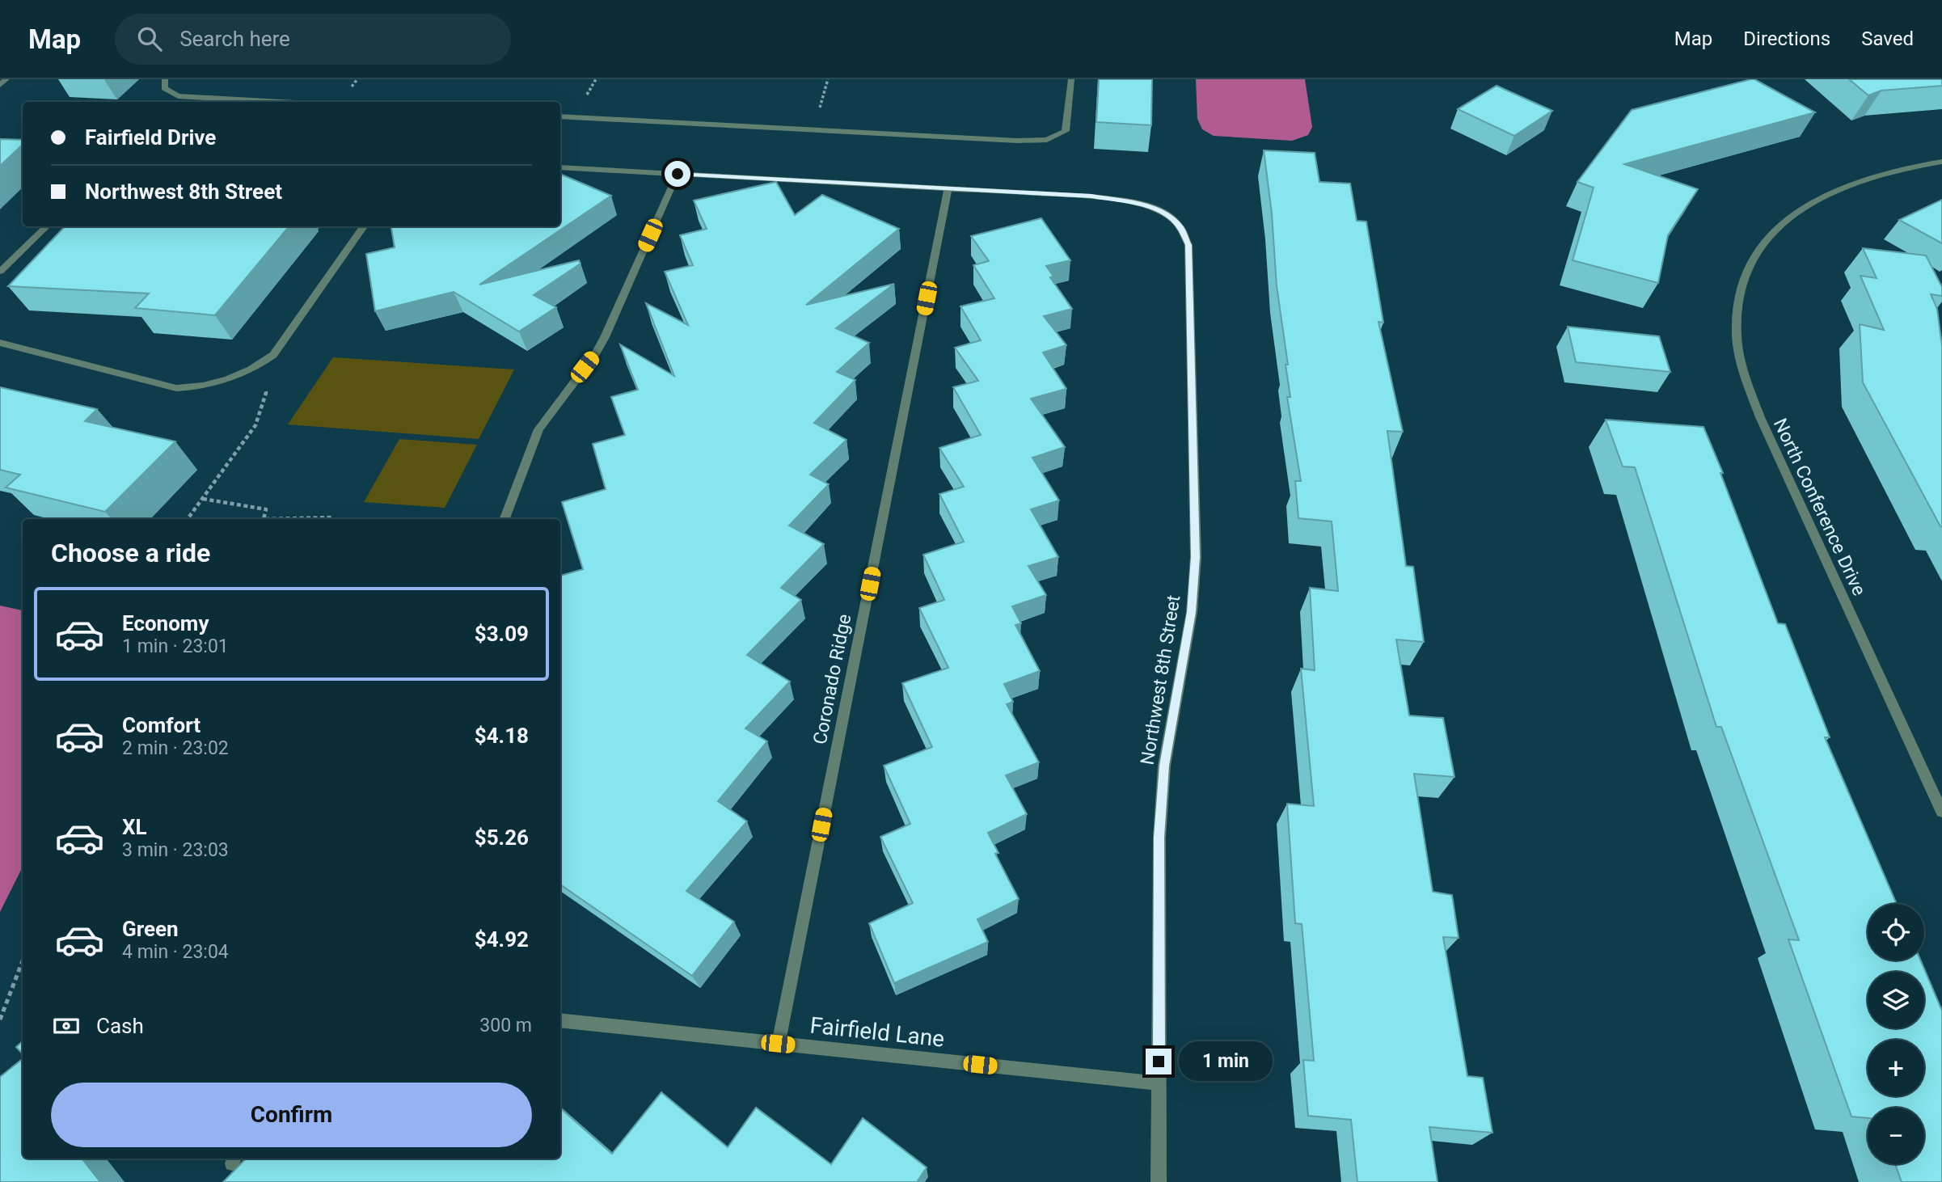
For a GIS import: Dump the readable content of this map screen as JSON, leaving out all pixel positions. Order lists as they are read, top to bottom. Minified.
{"streets":{"street":["North Conference Drive","Coronado Ridge","Northwest 8th Street","Fairfield Lane"]},"crossings":[["Coronado Ridge","Northwest 8th Street"],["Coronado Ridge","Fairfield Lane"],["Northwest 8th Street","Fairfield Lane"]],"page":{"header":"Map","search":"Search here","nav":["Map","Directions","Saved"],"banner":["Fairfield Drive","Northwest 8th Street"],"heading":"Choose a ride","list":[{"name":"Economy","note":"1 min · 23:01","value":"$3.09"},{"name":"Comfort","note":"2 min · 23:02","value":"$4.18"},{"name":"XL","note":"3 min · 23:03","value":"$5.26"},{"name":"Green","note":"4 min · 23:04","value":"$4.92"}],"map_buttons":["+","−"],"pay":["Cash","300 m"],"bubble":"1 min","buttons":"Confirm"}}
